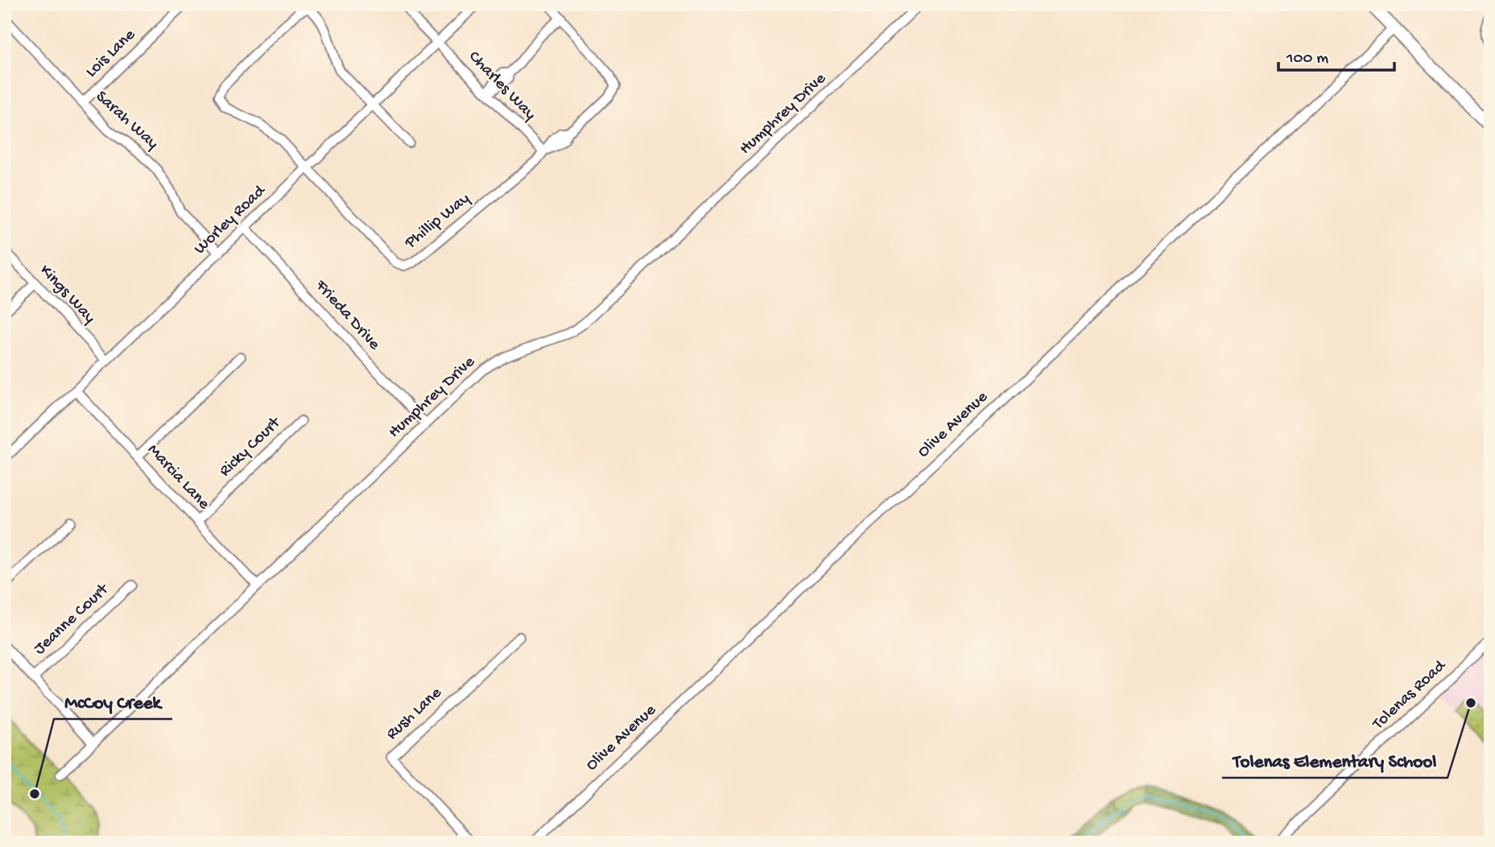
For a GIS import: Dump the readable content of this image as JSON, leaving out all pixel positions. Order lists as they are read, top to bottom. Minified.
{"streets":{"street":["Lois Lane","Charles Way","Humphrey Drive","Sarah Way","Worley Road","Phillip Way","Kings Way","Frieda Drive","Olive Avenue","Ricky Court","Marcia Lane","Jeanne Court","Tolenas Road","Rush Lane"]},"crossings":[["Lois Lane","Sarah Way"],["Charles Way","Worley Road"],["Charles Way","Phillip Way"],["Humphrey Drive","Frieda Drive"],["Humphrey Drive","Marcia Lane"],["Sarah Way","Worley Road"],["Worley Road","Phillip Way"],["Worley Road","Kings Way"],["Worley Road","Frieda Drive"],["Worley Road","Marcia Lane"],["Ricky Court","Marcia Lane"]],"places":["Tolenas Elementary School","McCoy Creek"],"scale_bar":"100 m"}
